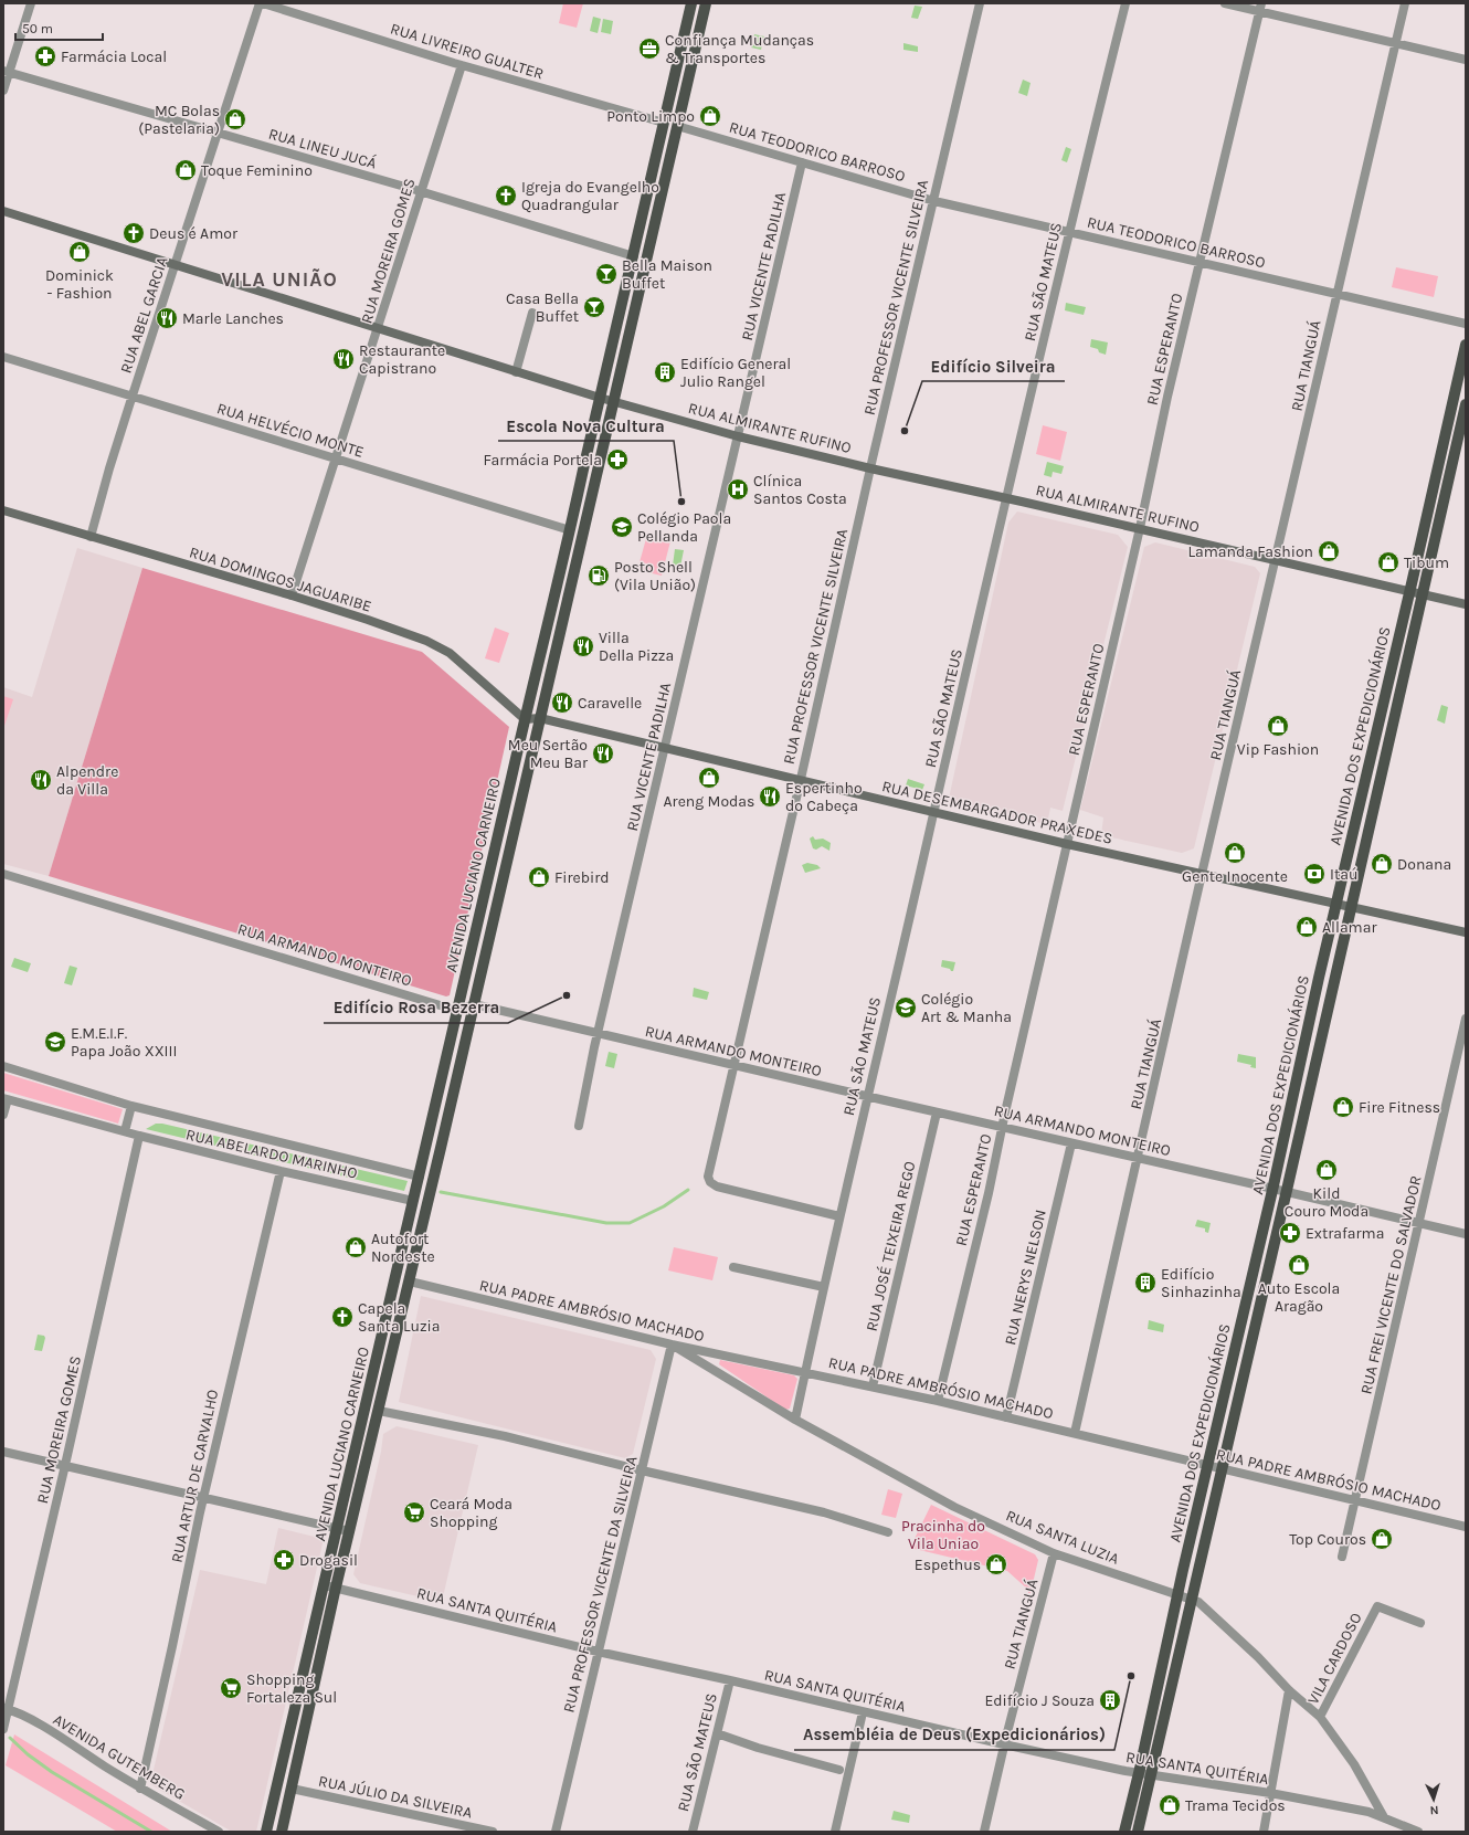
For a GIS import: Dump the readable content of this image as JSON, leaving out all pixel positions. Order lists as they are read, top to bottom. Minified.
{"streets":{"main road":["AVENIDA DOS EXPEDICIONÁRIOS","AVENIDA LUCIANO CARNEIRO"],"street":["RUA LIVREIRO GUALTER","RUA LINEU JUCÁ","RUA TEODORICO BARROSO","RUA MOREIRA GOMES","RUA VICENTE PADILHA","RUA SÃO MATEUS","RUA PROFESSOR VICENTE SILVEIRA","RUA ABEL GARCIA","RUA ESPERANTO","RUA TIANGUÁ","RUA ALMIRANTE RUFINO","RUA HELVÉCIO MONTE","RUA DOMINGOS JAGUARIBE","RUA DESEMBARGADOR PRAXEDES","RUA ARMANDO MONTEIRO","RUA ABELARDO MARINHO","RUA JOSÉ TEIXEIRA REGO","RUA NERYS NELSON","RUA FREI VICENTE DO SALVADOR","RUA PADRE AMBRÓSIO MACHADO","RUA ARTUR DE CARVALHO","RUA SANTA LUZIA","RUA PROFESSOR VICENTE DA SILVEIRA","RUA SANTA QUITÉRIA","VILA CARDOSO","AVENIDA GUTEMBERG","RUA JÚLIO DA SILVEIRA"]},"crossings":[["RUA LIVREIRO GUALTER","RUA MOREIRA GOMES"],["RUA LIVREIRO GUALTER","RUA ABEL GARCIA"],["RUA LIVREIRO GUALTER","AVENIDA LUCIANO CARNEIRO"],["RUA LINEU JUCÁ","RUA MOREIRA GOMES"],["RUA LINEU JUCÁ","RUA ABEL GARCIA"],["RUA LINEU JUCÁ","AVENIDA LUCIANO CARNEIRO"],["RUA TEODORICO BARROSO","RUA VICENTE PADILHA"],["RUA TEODORICO BARROSO","RUA SÃO MATEUS"],["RUA TEODORICO BARROSO","RUA PROFESSOR VICENTE SILVEIRA"],["RUA TEODORICO BARROSO","RUA ESPERANTO"],["RUA TEODORICO BARROSO","RUA TIANGUÁ"],["RUA TEODORICO BARROSO","AVENIDA LUCIANO CARNEIRO"],["RUA MOREIRA GOMES","RUA ALMIRANTE RUFINO"],["RUA MOREIRA GOMES","RUA HELVÉCIO MONTE"],["RUA MOREIRA GOMES","RUA DOMINGOS JAGUARIBE"],["RUA MOREIRA GOMES","RUA ABELARDO MARINHO"],["RUA MOREIRA GOMES","AVENIDA GUTEMBERG"],["RUA VICENTE PADILHA","RUA ALMIRANTE RUFINO"],["RUA VICENTE PADILHA","RUA DESEMBARGADOR PRAXEDES"],["RUA VICENTE PADILHA","RUA ARMANDO MONTEIRO"],["RUA SÃO MATEUS","RUA PROFESSOR VICENTE SILVEIRA"],["RUA SÃO MATEUS","RUA ALMIRANTE RUFINO"],["RUA SÃO MATEUS","RUA DESEMBARGADOR PRAXEDES"],["RUA SÃO MATEUS","RUA ARMANDO MONTEIRO"],["RUA SÃO MATEUS","RUA PADRE AMBRÓSIO MACHADO"],["RUA SÃO MATEUS","RUA SANTA LUZIA"],["RUA SÃO MATEUS","RUA SANTA QUITÉRIA"],["RUA PROFESSOR VICENTE SILVEIRA","RUA ALMIRANTE RUFINO"],["RUA PROFESSOR VICENTE SILVEIRA","RUA DESEMBARGADOR PRAXEDES"],["RUA PROFESSOR VICENTE SILVEIRA","RUA ARMANDO MONTEIRO"],["RUA ABEL GARCIA","RUA ALMIRANTE RUFINO"],["RUA ABEL GARCIA","RUA HELVÉCIO MONTE"],["RUA ABEL GARCIA","RUA DOMINGOS JAGUARIBE"],["RUA ESPERANTO","RUA ALMIRANTE RUFINO"],["RUA ESPERANTO","RUA DESEMBARGADOR PRAXEDES"],["RUA ESPERANTO","RUA ARMANDO MONTEIRO"],["RUA ESPERANTO","RUA PADRE AMBRÓSIO MACHADO"],["RUA TIANGUÁ","RUA ALMIRANTE RUFINO"],["RUA TIANGUÁ","RUA DESEMBARGADOR PRAXEDES"],["RUA TIANGUÁ","RUA ARMANDO MONTEIRO"],["RUA TIANGUÁ","RUA PADRE AMBRÓSIO MACHADO"],["RUA TIANGUÁ","RUA SANTA LUZIA"],["RUA TIANGUÁ","RUA SANTA QUITÉRIA"],["RUA ALMIRANTE RUFINO","AVENIDA DOS EXPEDICIONÁRIOS"],["RUA ALMIRANTE RUFINO","AVENIDA LUCIANO CARNEIRO"],["RUA HELVÉCIO MONTE","AVENIDA LUCIANO CARNEIRO"],["RUA DOMINGOS JAGUARIBE","RUA DESEMBARGADOR PRAXEDES"],["RUA DOMINGOS JAGUARIBE","AVENIDA LUCIANO CARNEIRO"],["AVENIDA DOS EXPEDICIONÁRIOS","RUA DESEMBARGADOR PRAXEDES"],["AVENIDA DOS EXPEDICIONÁRIOS","RUA ARMANDO MONTEIRO"],["AVENIDA DOS EXPEDICIONÁRIOS","RUA PADRE AMBRÓSIO MACHADO"],["AVENIDA DOS EXPEDICIONÁRIOS","RUA SANTA LUZIA"],["AVENIDA DOS EXPEDICIONÁRIOS","RUA SANTA QUITÉRIA"],["RUA DESEMBARGADOR PRAXEDES","AVENIDA LUCIANO CARNEIRO"],["AVENIDA LUCIANO CARNEIRO","RUA ARMANDO MONTEIRO"],["AVENIDA LUCIANO CARNEIRO","RUA ABELARDO MARINHO"],["AVENIDA LUCIANO CARNEIRO","RUA PADRE AMBRÓSIO MACHADO"],["AVENIDA LUCIANO CARNEIRO","RUA SANTA QUITÉRIA"],["AVENIDA LUCIANO CARNEIRO","RUA JÚLIO DA SILVEIRA"],["RUA ARMANDO MONTEIRO","RUA JOSÉ TEIXEIRA REGO"],["RUA ARMANDO MONTEIRO","RUA NERYS NELSON"],["RUA ARMANDO MONTEIRO","RUA FREI VICENTE DO SALVADOR"],["RUA ABELARDO MARINHO","RUA ARTUR DE CARVALHO"],["RUA JOSÉ TEIXEIRA REGO","RUA PADRE AMBRÓSIO MACHADO"],["RUA NERYS NELSON","RUA PADRE AMBRÓSIO MACHADO"],["RUA FREI VICENTE DO SALVADOR","RUA PADRE AMBRÓSIO MACHADO"],["RUA PADRE AMBRÓSIO MACHADO","RUA SANTA LUZIA"],["RUA PADRE AMBRÓSIO MACHADO","RUA PROFESSOR VICENTE DA SILVEIRA"],["RUA ARTUR DE CARVALHO","AVENIDA GUTEMBERG"],["RUA SANTA LUZIA","RUA PROFESSOR VICENTE DA SILVEIRA"],["RUA SANTA LUZIA","RUA SANTA QUITÉRIA"],["RUA SANTA LUZIA","VILA CARDOSO"],["RUA PROFESSOR VICENTE DA SILVEIRA","RUA SANTA QUITÉRIA"]],"districts":["VILA UNIÃO"],"parks":["Pracinha do Vila Uniao"],"places":{"office":["Confiança Mudanças & Transportes"],"pharmacy":["Farmácia Local","Farmácia Portela","Extrafarma","Drogasil"],"shop":["Ponto Limpo","MC Bolas (Pastelaria)","Toque Feminino","Dominick - Fashion","Lamanda Fashion","Tibum","Vip Fashion","Areng Modas","Gente Inocente","Donana","Firebird","Allamar","Fire Fitness","Kild Couro Moda","Autofort Nordeste","Auto Escola Aragão","Top Couros","Espethus","Trama Tecidos"],"church":["Igreja do Evangelho Quadrangular","Deus é Amor","Capela Santa Luzia"],"bar":["Bella Maison Buffet","Casa Bella Buffet"],"restaurant":["Marle Lanches","Restaurante Capistrano","Villa Della Pizza","Caravelle","Meu Sertão Meu Bar","Alpendre da Villa","Espertinho do Cabeça"],"building":["Edifício General Julio Rangel","Edifício Sinhazinha","Edifício J Souza"],"other":["Edifício Silveira","Escola Nova Cultura","Edifício Rosa Bezerra","Assembléia de Deus (Expedicionários)"],"hospital":["Clínica Santos Costa"],"school or university":["Colégio Paola Pellanda","Colégio Art & Manha","E.M.E.I.F. Papa João XXIII"],"fuel station":["Posto Shell (Vila União)"],"bank":["Itaú"],"supermarket":["Ceará Moda Shopping","Shopping Fortaleza Sul"]},"scale_bar":"50 m","north":"bottom"}
